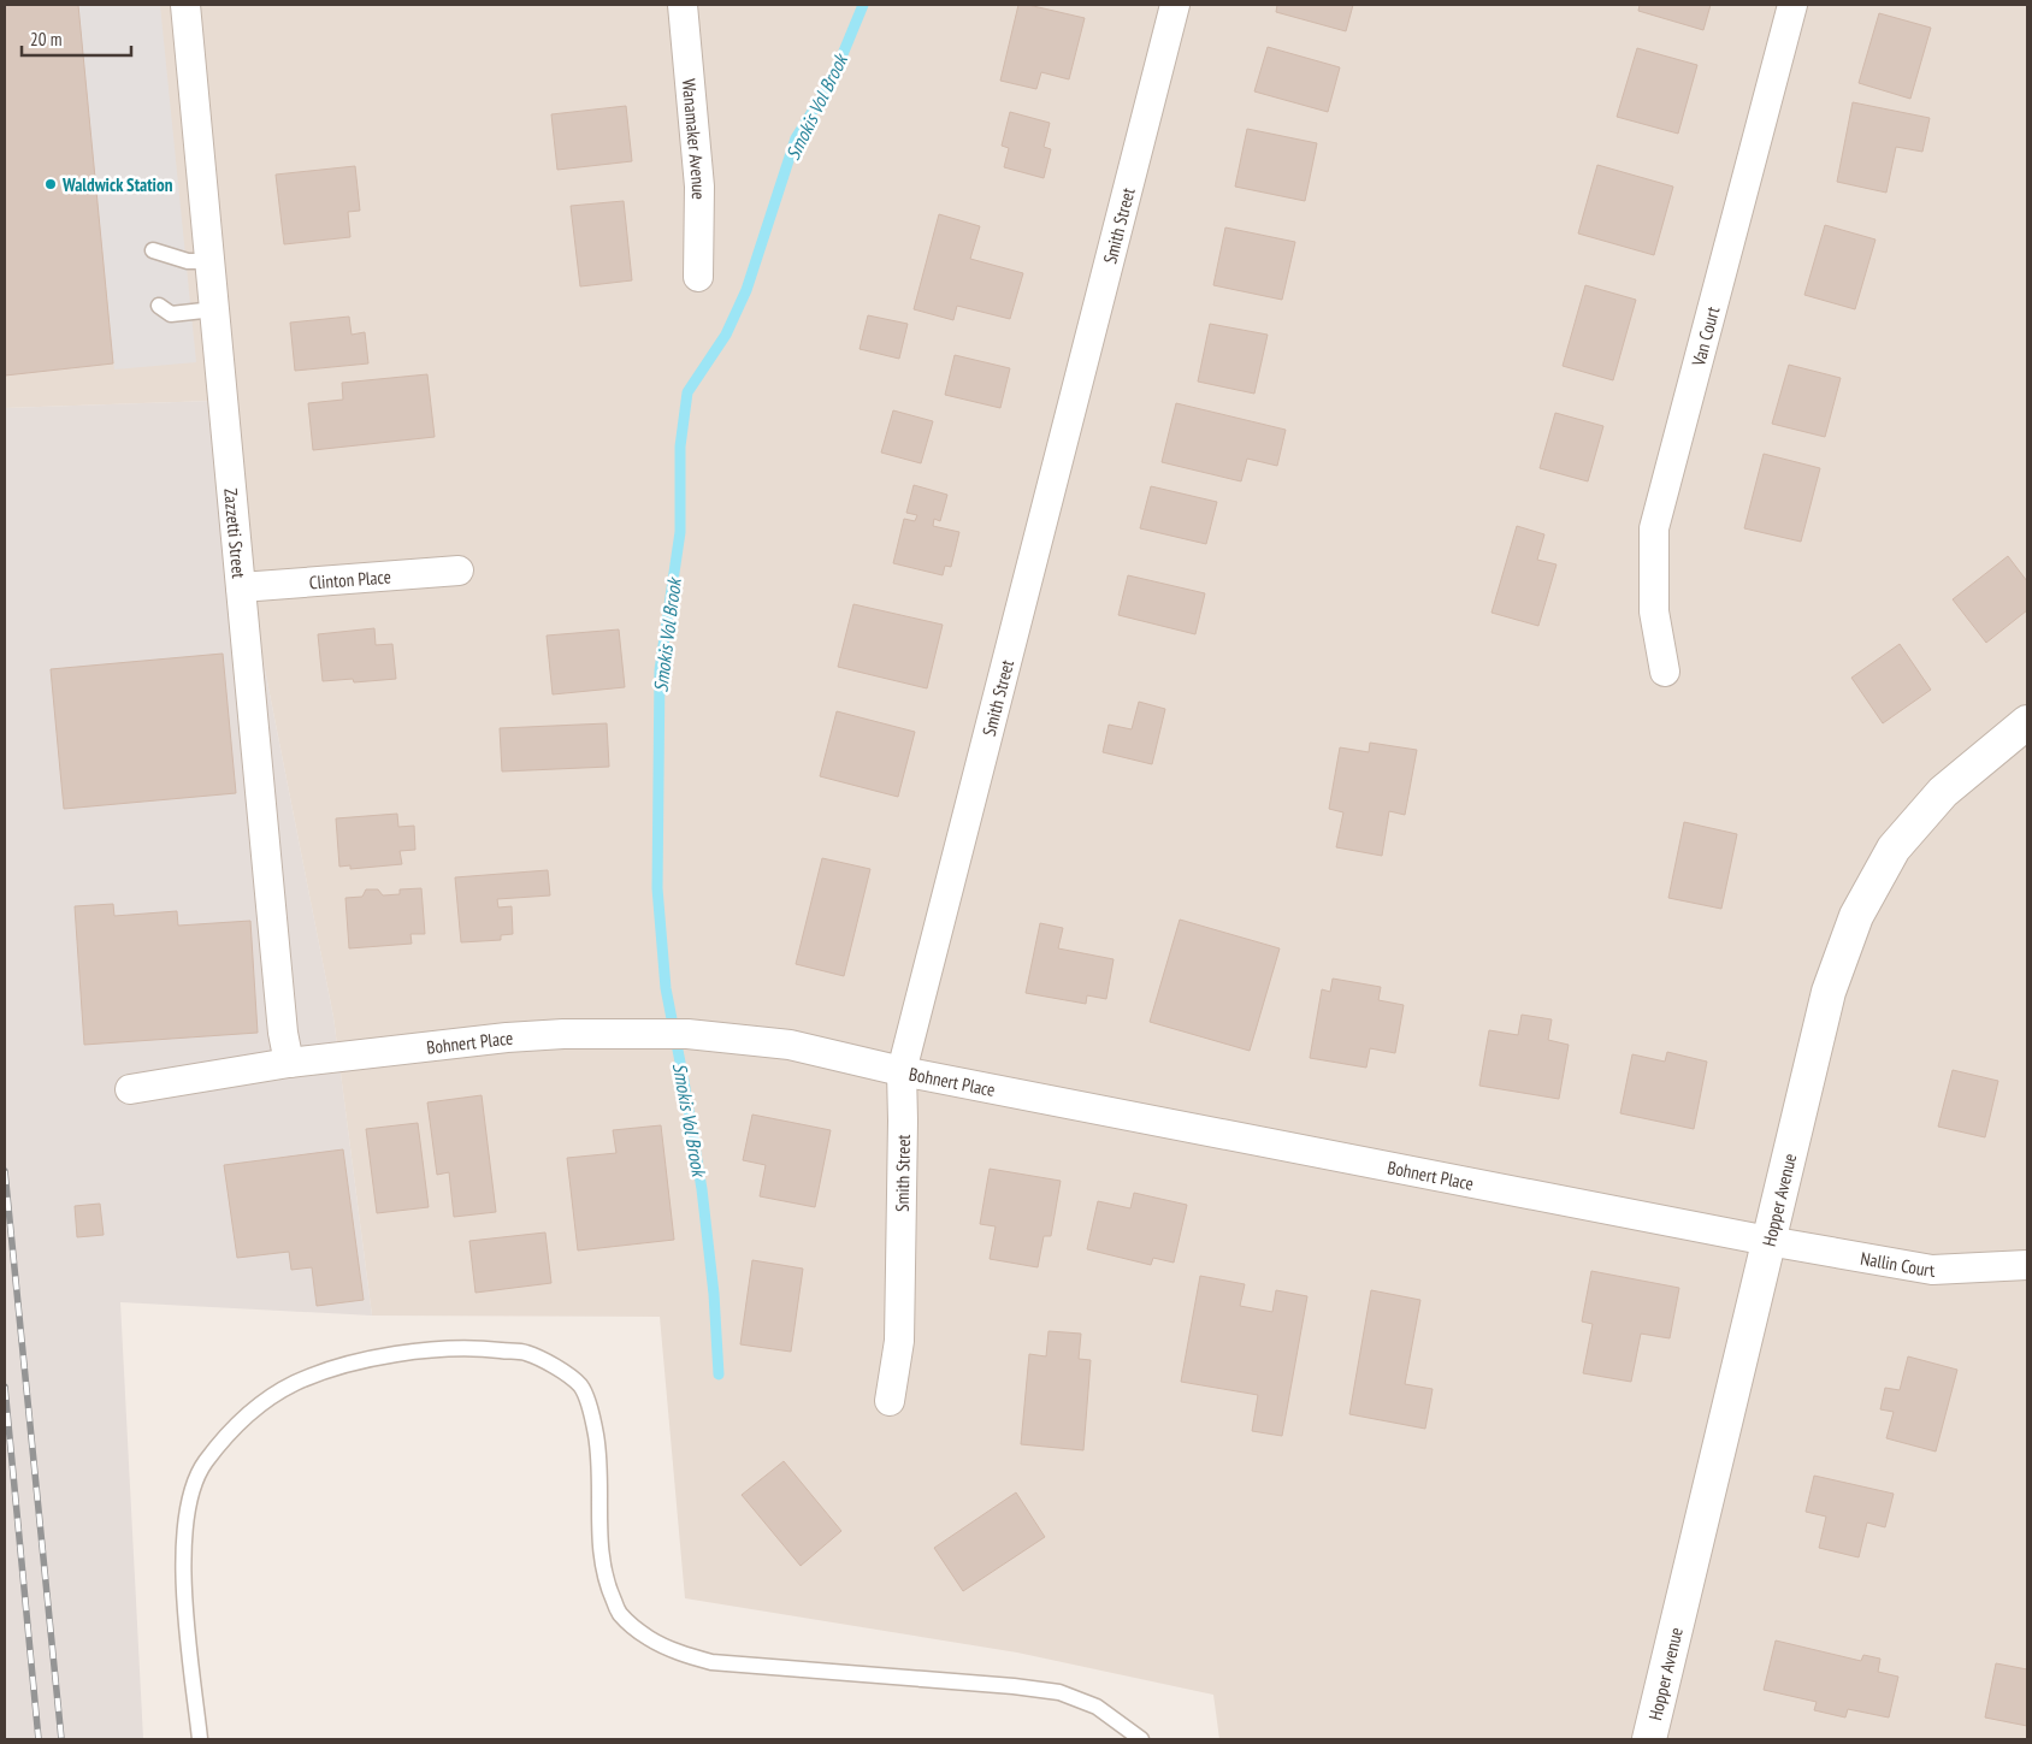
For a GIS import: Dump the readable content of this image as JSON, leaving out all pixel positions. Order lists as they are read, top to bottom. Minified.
{"streets":{"street":["Wanamaker Avenue","Smith Street","Van Court","Zazzetti Street","Clinton Place","Bohnert Place","Hopper Avenue","Nallin Court"]},"crossings":[["Smith Street","Bohnert Place"],["Zazzetti Street","Clinton Place"],["Zazzetti Street","Bohnert Place"],["Bohnert Place","Hopper Avenue"],["Bohnert Place","Nallin Court"],["Hopper Avenue","Nallin Court"]],"water":["Smokis Vol Brook"],"places":["Waldwick Station"],"scale_bar":"20 m"}
